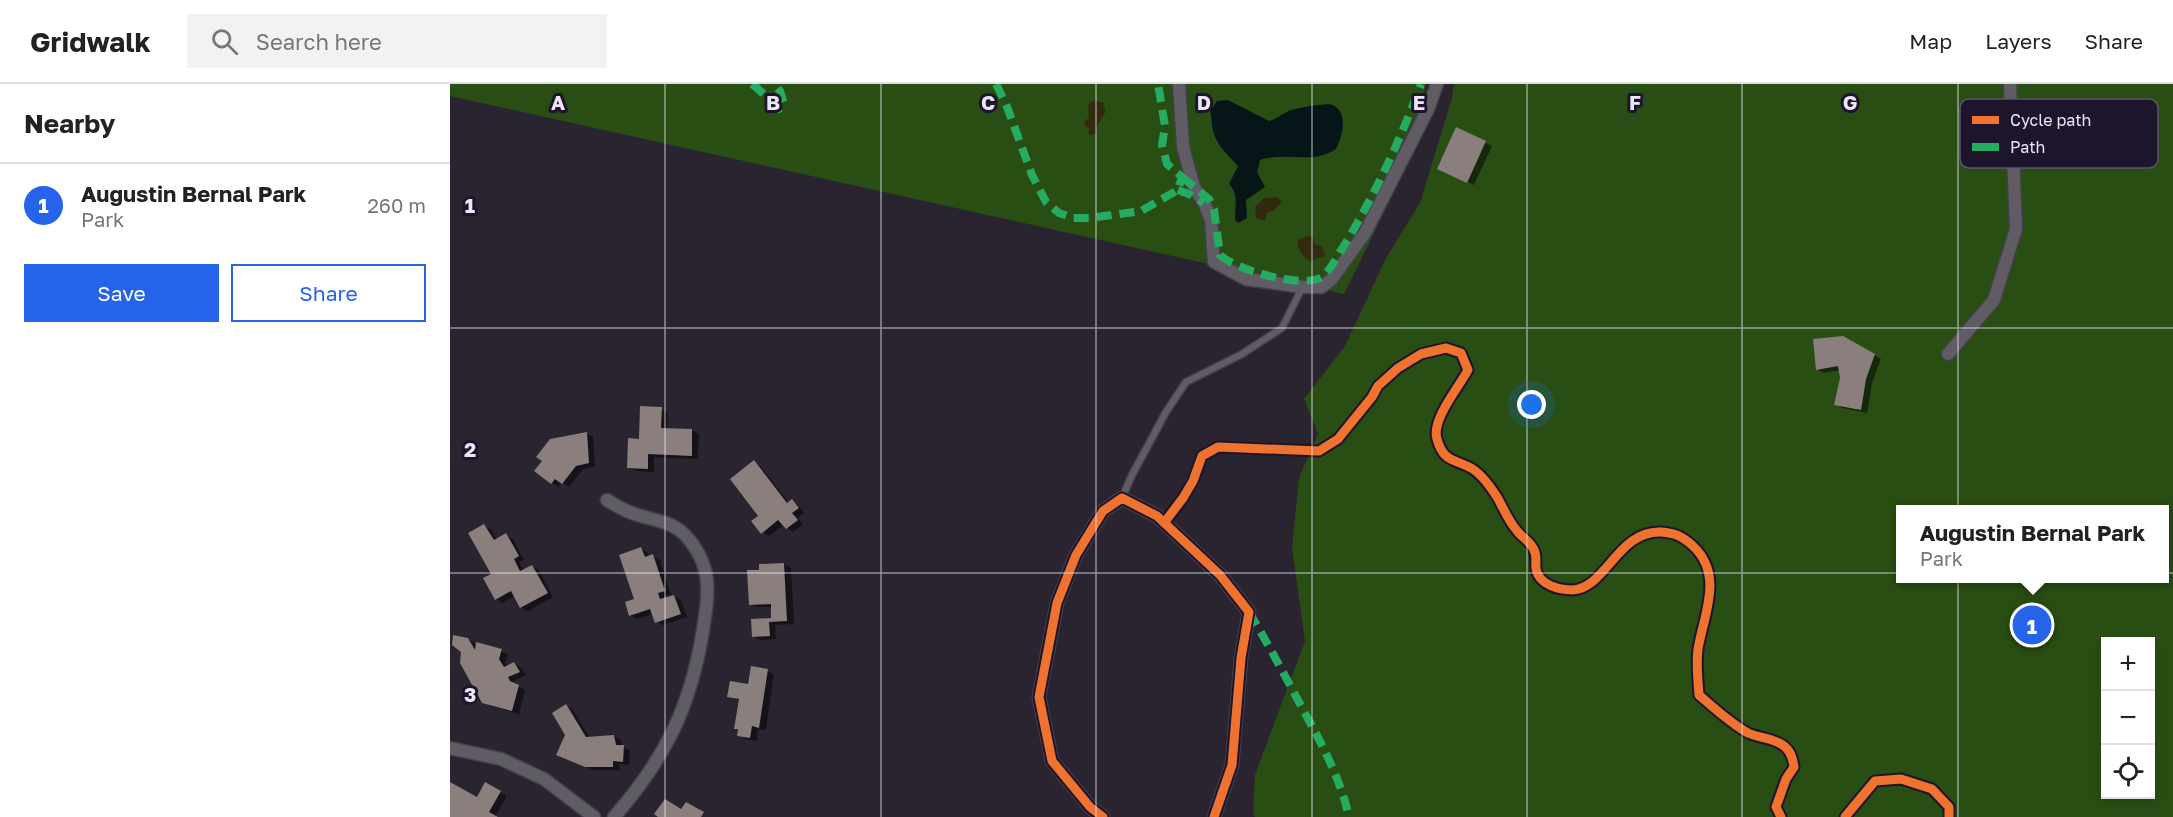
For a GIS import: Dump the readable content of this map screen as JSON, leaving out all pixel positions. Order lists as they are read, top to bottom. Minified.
{"legend":["Cycle path","Path"],"page":{"header":"Gridwalk","search":"Search here","nav":["Map","Layers","Share"],"heading":"Nearby","list":[{"mark":"1","name":"Augustin Bernal Park","note":"Park","value":"260 m"}],"buttons":["Save","Share"],"popup":["Augustin Bernal Park","Park"],"pins":"1","map_buttons":["+","−"]},"grid":{"columns":["A","B","C","D","E","F","G"],"rows":["1","2","3"]}}
